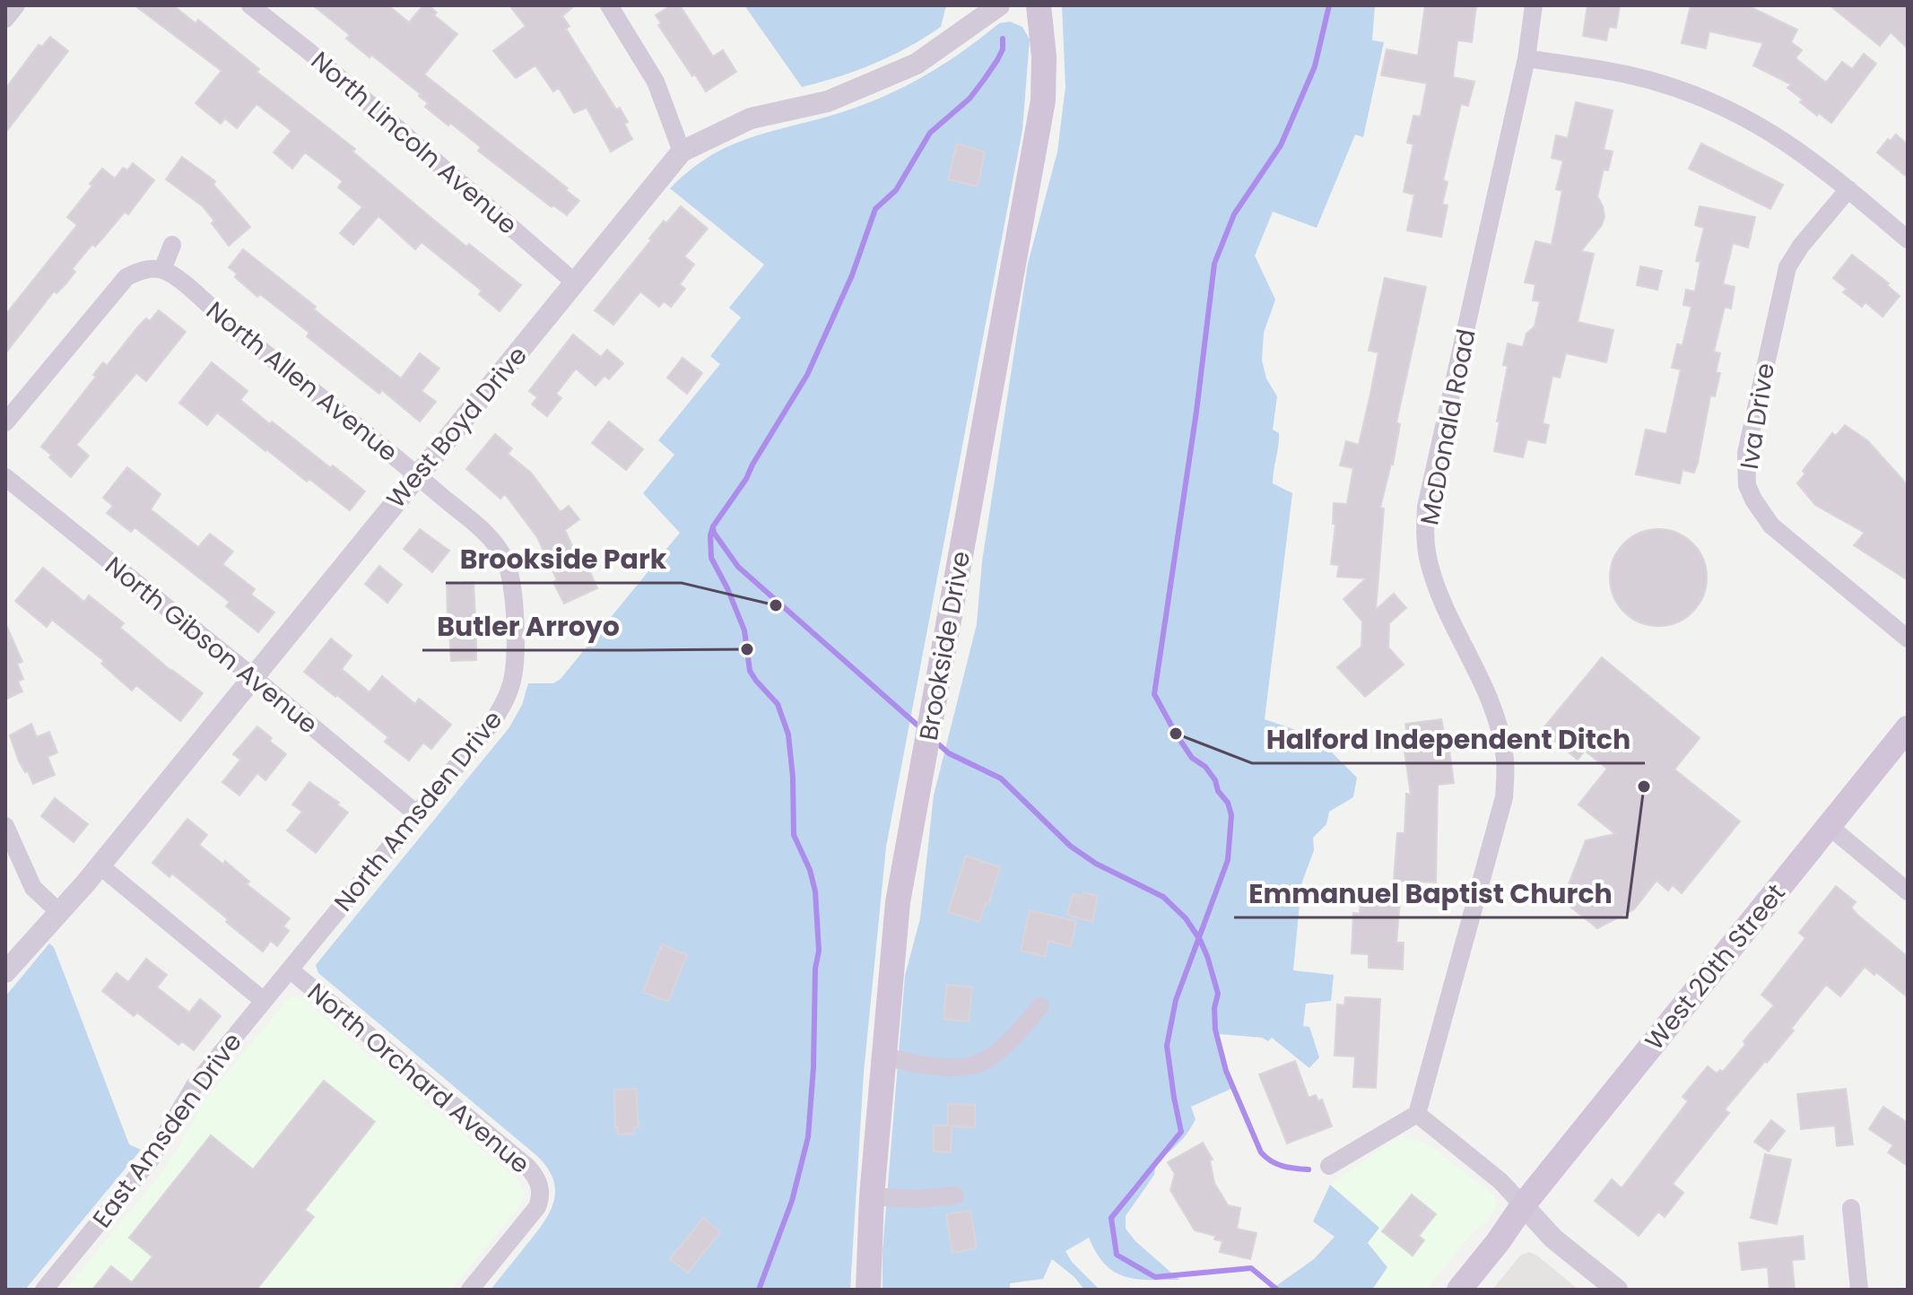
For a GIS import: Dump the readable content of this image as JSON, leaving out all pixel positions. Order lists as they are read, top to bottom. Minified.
{"streets":{"main road":["Brookside Drive","West 20th Street"],"street":["North Lincoln Avenue","North Allen Avenue","Iva Drive","West Boyd Drive","McDonald Road","North Gibson Avenue","North Amsden Drive","North Orchard Avenue","East Amsden Drive"]},"crossings":[["North Lincoln Avenue","West Boyd Drive"],["North Allen Avenue","West Boyd Drive"],["North Allen Avenue","North Amsden Drive"],["West Boyd Drive","North Gibson Avenue"],["North Gibson Avenue","North Amsden Drive"],["North Amsden Drive","North Orchard Avenue"],["North Amsden Drive","East Amsden Drive"],["North Orchard Avenue","East Amsden Drive"]],"places":["Brookside Park","Butler Arroyo","Halford Independent Ditch","Emmanuel Baptist Church"]}
